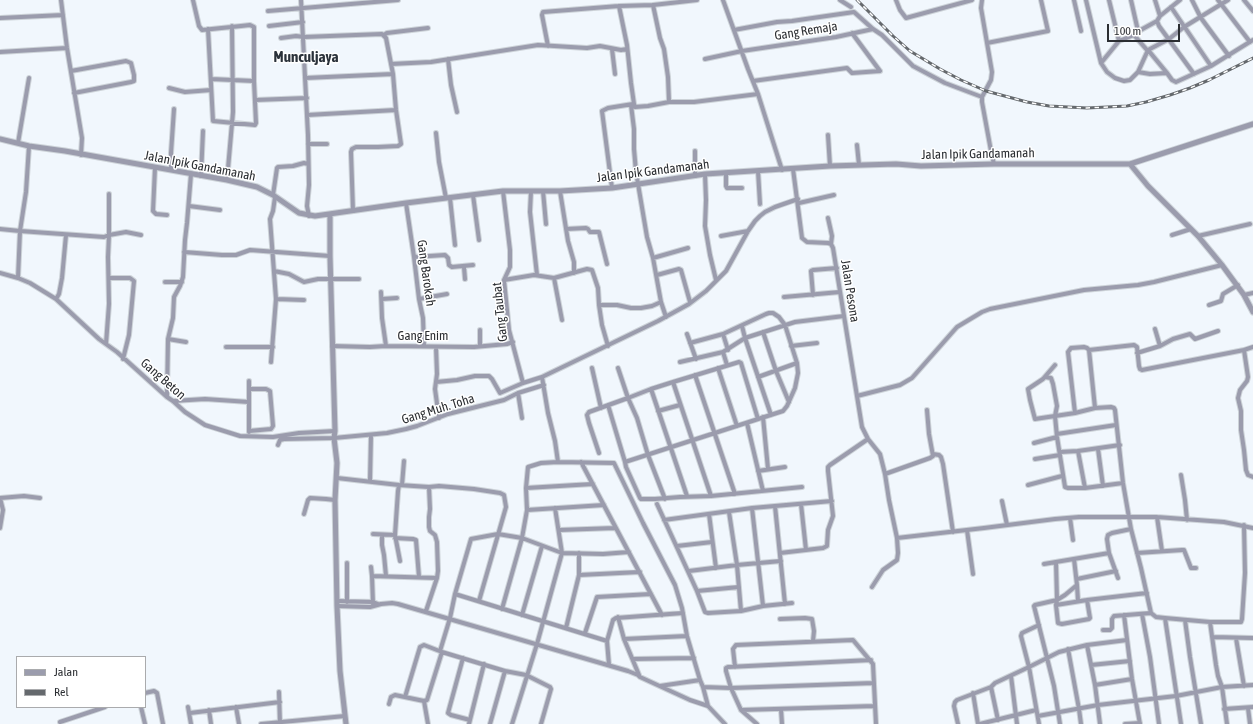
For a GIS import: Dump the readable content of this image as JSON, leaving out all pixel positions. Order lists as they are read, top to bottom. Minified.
{"streets":{"street":["Gang Remaja","Jalan Ipik Gandamanah","Gang Barokah","Jalan Pesona","Gang Taubat","Gang Enim","Gang Beton","Gang Muh. Toha"]},"crossings":[["Jalan Ipik Gandamanah","Gang Barokah"],["Jalan Ipik Gandamanah","Jalan Pesona"],["Jalan Ipik Gandamanah","Gang Taubat"],["Gang Barokah","Gang Enim"],["Gang Taubat","Gang Enim"]],"districts":["Munculjaya"],"legend":["Jalan","Rel"],"scale_bar":"100 m"}
